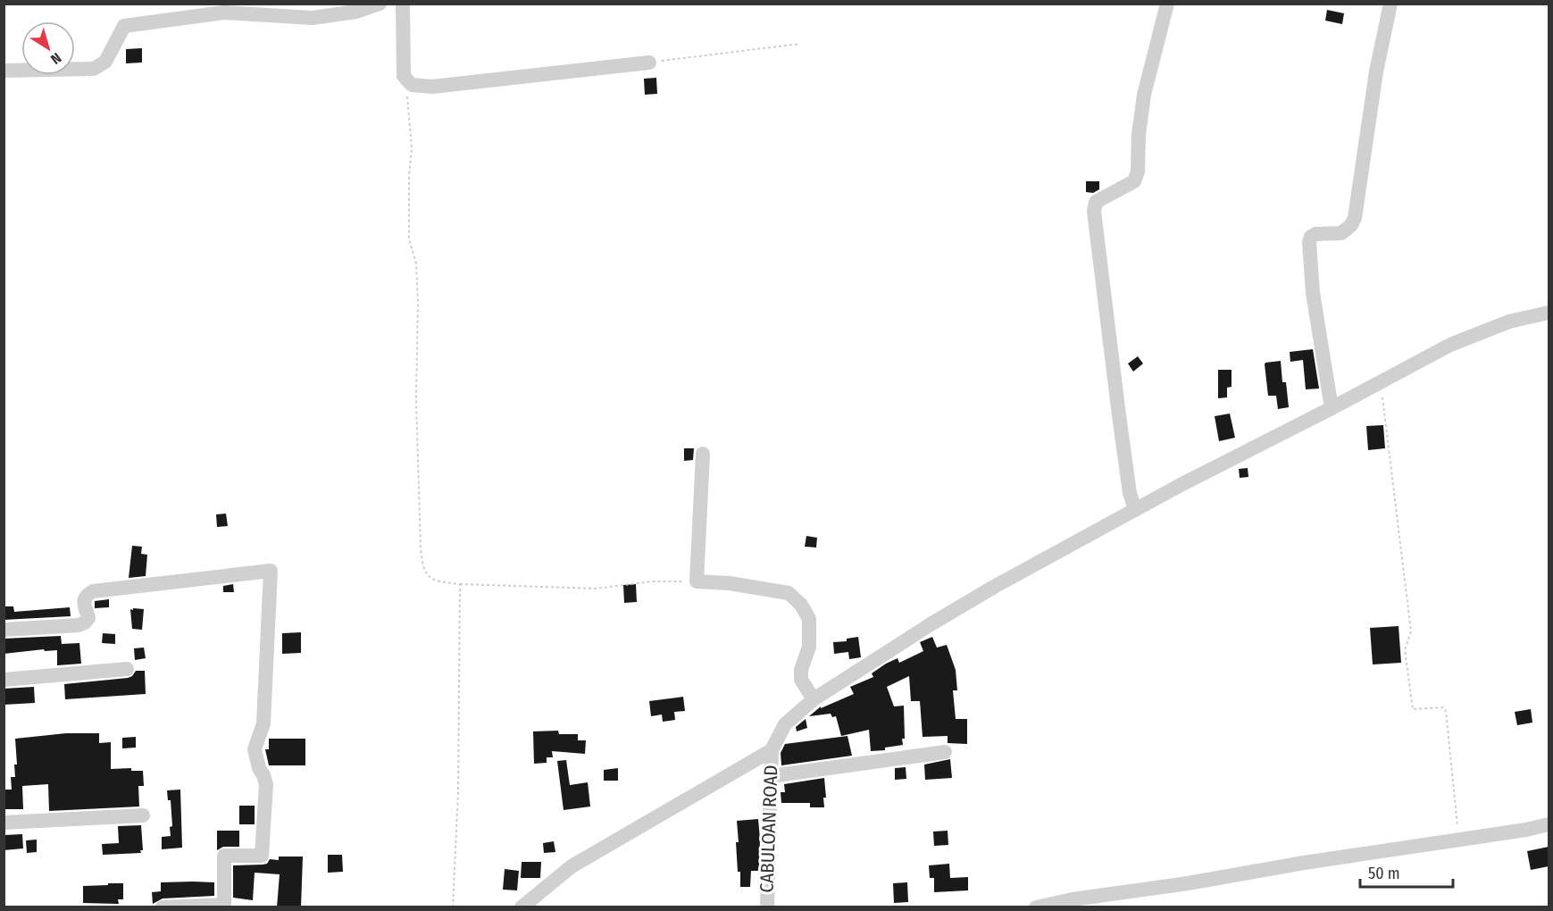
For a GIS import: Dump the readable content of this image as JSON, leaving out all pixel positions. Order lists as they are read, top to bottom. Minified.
{"streets":{"street":["CABULOAN ROAD"]},"scale_bar":"50 m","north":"bottom right"}
